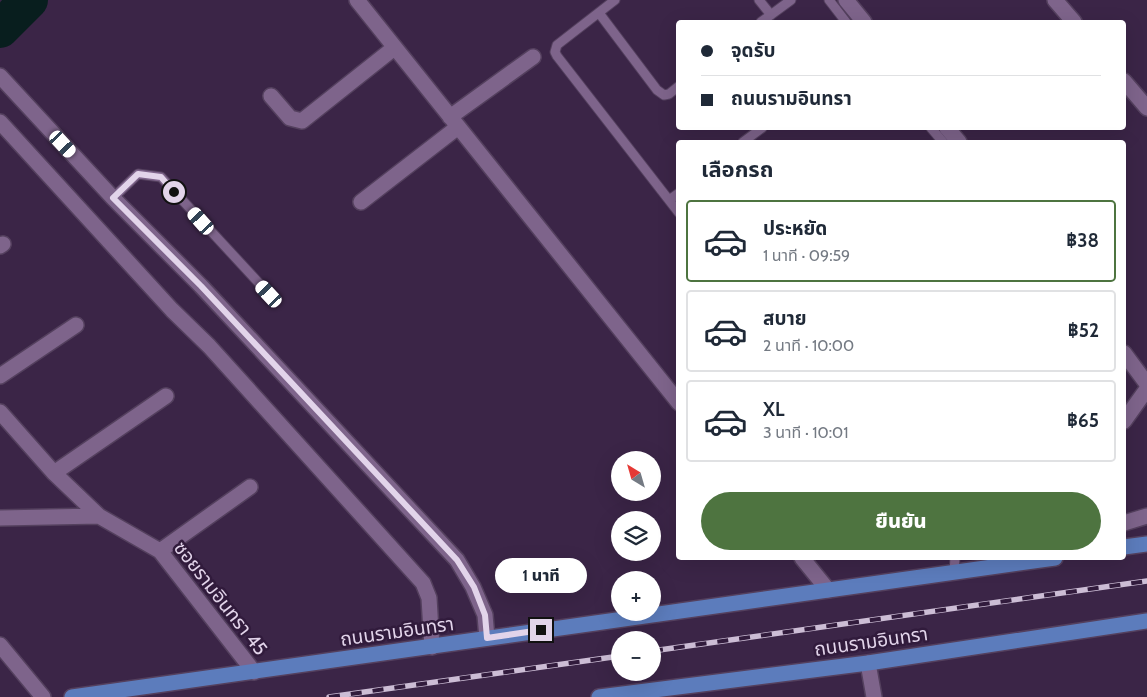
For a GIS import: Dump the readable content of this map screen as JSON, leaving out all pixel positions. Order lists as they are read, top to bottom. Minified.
{"streets":{"main road":["ถนนรามอินทรา"],"street":["ซอยรามอินทรา 45"]},"crossings":[["ซอยรามอินทรา 45","ถนนรามอินทรา"]],"north":"top left","page":{"banner":["จุดรับ","ถนนรามอินทรา"],"heading":"เลือกรถ","list":[{"name":"ประหยัด","note":"1 นาที · 09:59","value":"฿38"},{"name":"สบาย","note":"2 นาที · 10:00","value":"฿52"},{"name":"XL","note":"3 นาที · 10:01","value":"฿65"}],"map_buttons":["+","−"],"buttons":"ยืนยัน","bubble":"1 นาที"}}
